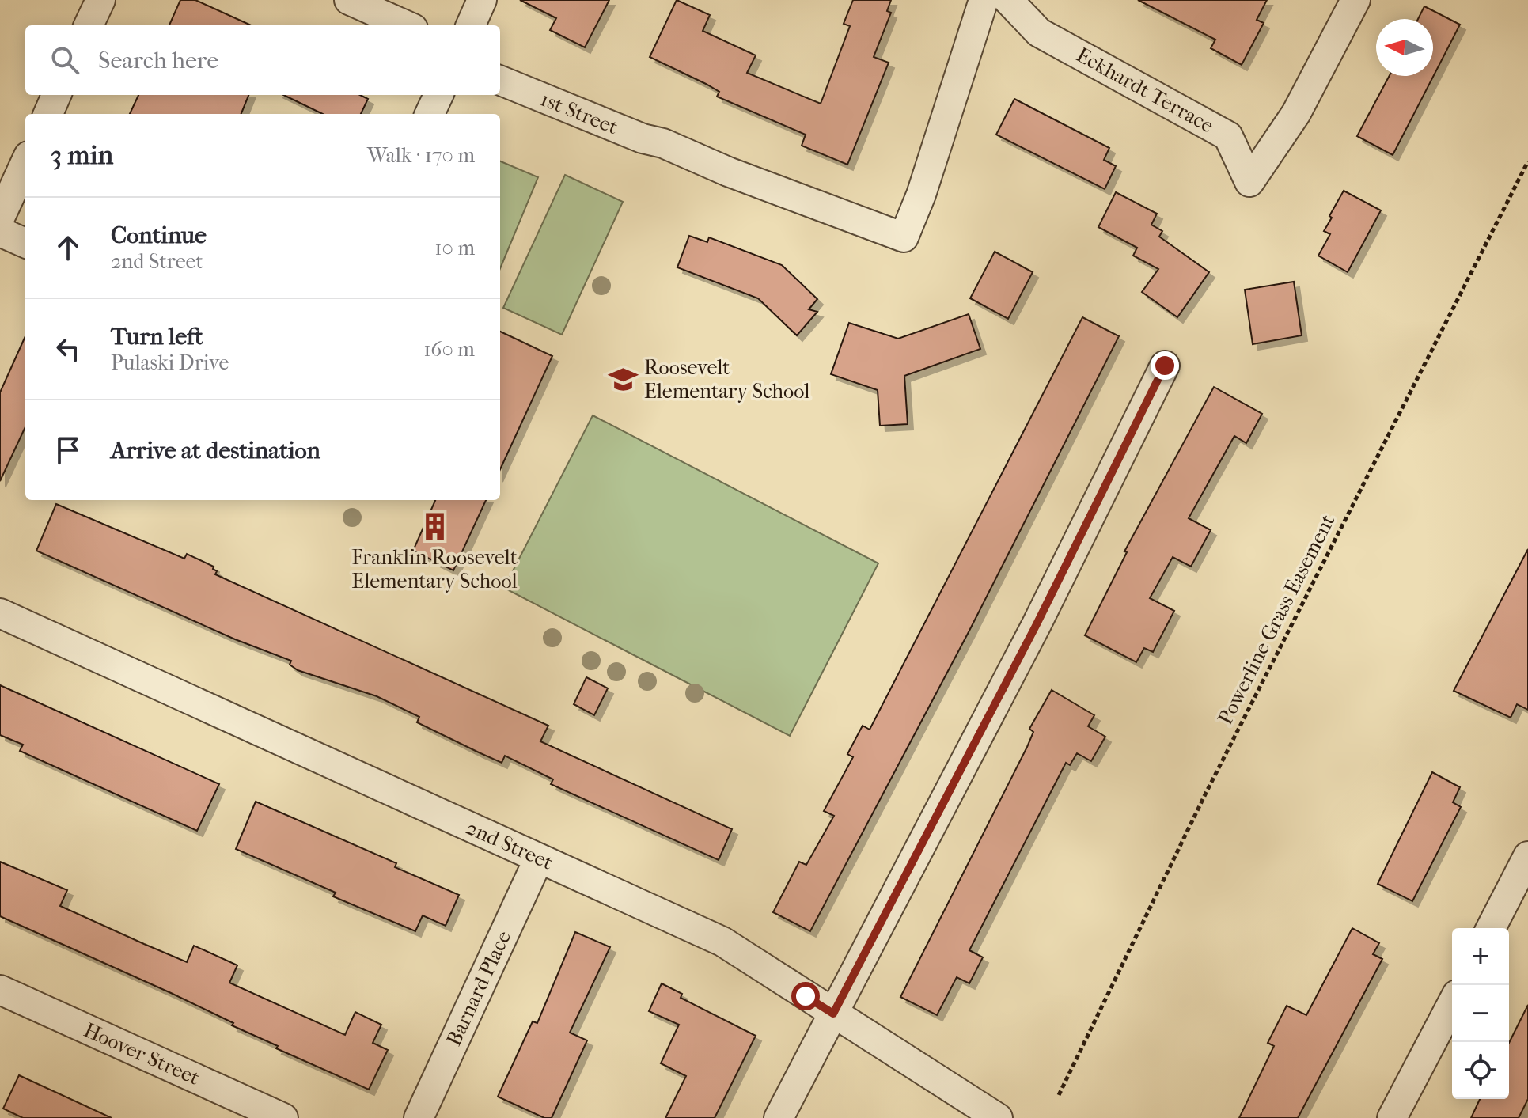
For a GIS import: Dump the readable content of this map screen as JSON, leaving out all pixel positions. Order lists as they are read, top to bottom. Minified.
{"streets":{"street":["Eckhardt Terrace","1st Street","2nd Street","Barnard Place","Hoover Street"],"path":["Powerline Grass Easement"]},"crossings":[["2nd Street","Barnard Place"]],"places":{"school or university":["Roosevelt Elementary School"],"building":["Franklin Roosevelt Elementary School"]},"north":"left","page":{"search":"Search here","heading":["3 min","Walk · 170 m"],"list":[["Continue","2nd Street","10 m"],["Turn left","Pulaski Drive","160 m"],"Arrive at destination"],"map_buttons":["+","−"]}}
